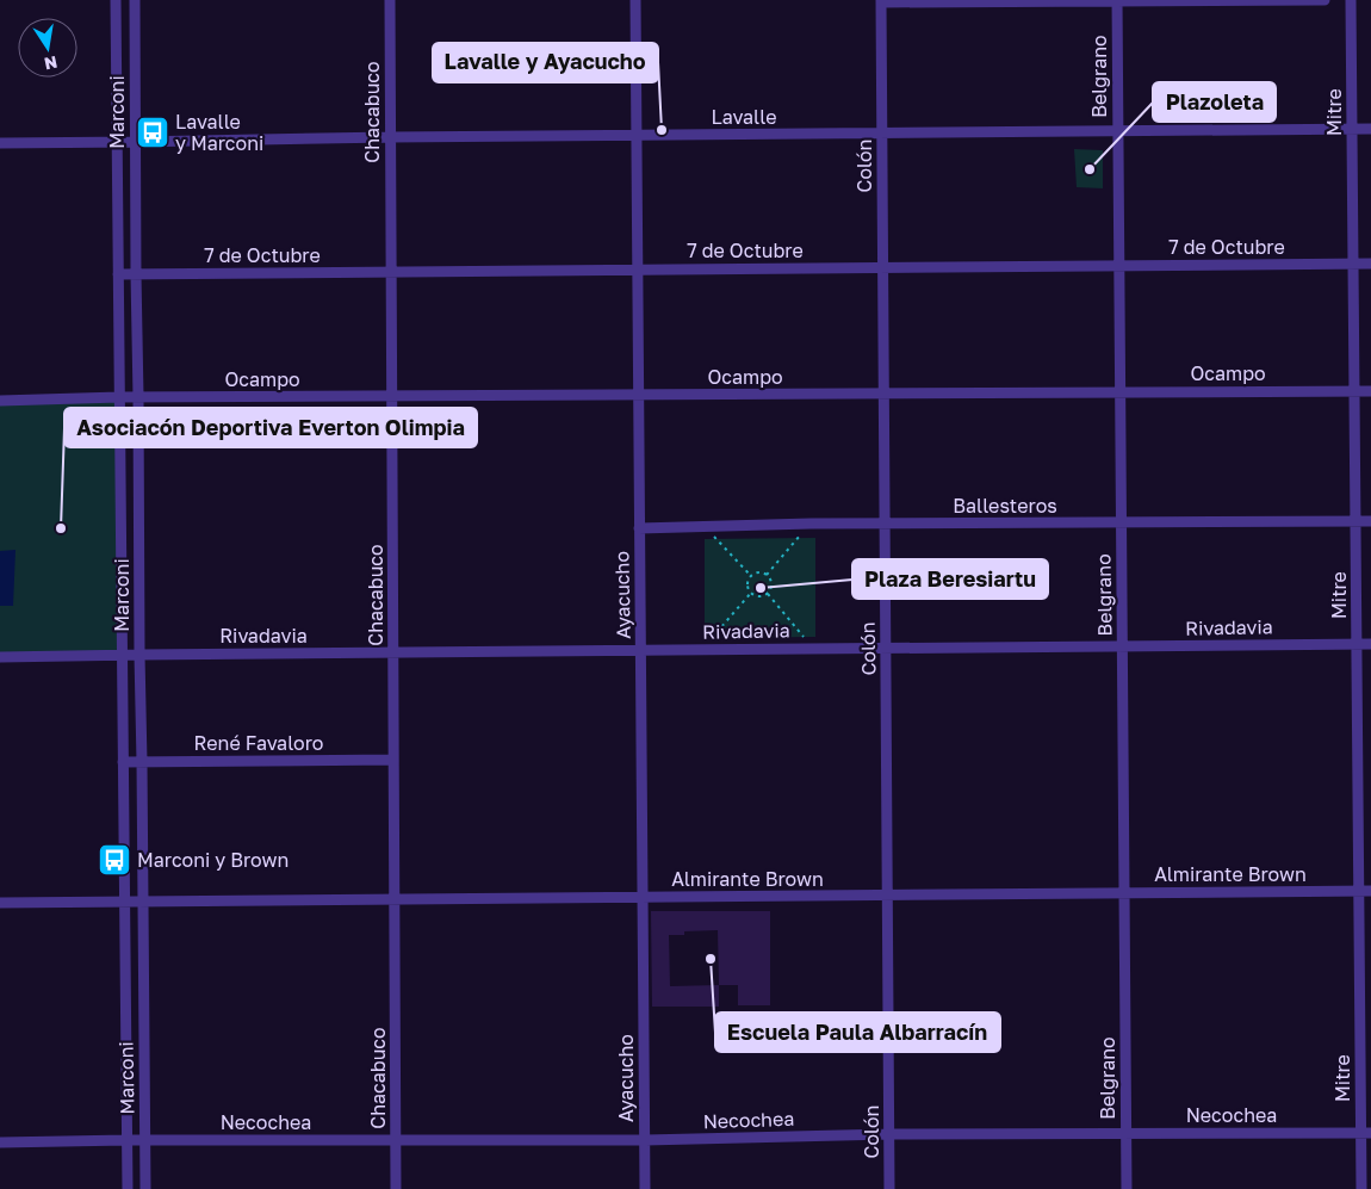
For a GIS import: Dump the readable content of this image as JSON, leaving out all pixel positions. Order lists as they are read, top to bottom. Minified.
{"streets":{"street":["Belgrano","Marconi","Chacabuco","Mitre","Lavalle","Colón","7 de Octubre","Ocampo","Ballesteros","Ayacucho","Rivadavia","René Favaloro","Almirante Brown","Necochea"]},"crossings":[["Belgrano","Lavalle"],["Belgrano","7 de Octubre"],["Belgrano","Ocampo"],["Belgrano","Ballesteros"],["Belgrano","Rivadavia"],["Belgrano","Almirante Brown"],["Belgrano","Necochea"],["Marconi","Lavalle"],["Marconi","7 de Octubre"],["Marconi","Ocampo"],["Marconi","Rivadavia"],["Marconi","René Favaloro"],["Marconi","Almirante Brown"],["Marconi","Necochea"],["Chacabuco","Lavalle"],["Chacabuco","7 de Octubre"],["Chacabuco","Ocampo"],["Chacabuco","Rivadavia"],["Chacabuco","René Favaloro"],["Chacabuco","Almirante Brown"],["Chacabuco","Necochea"],["Mitre","Lavalle"],["Mitre","7 de Octubre"],["Mitre","Ocampo"],["Mitre","Ballesteros"],["Mitre","Rivadavia"],["Mitre","Almirante Brown"],["Mitre","Necochea"],["Lavalle","Colón"],["Lavalle","Ayacucho"],["Colón","7 de Octubre"],["Colón","Ocampo"],["Colón","Ballesteros"],["Colón","Rivadavia"],["Colón","Almirante Brown"],["Colón","Necochea"],["7 de Octubre","Ayacucho"],["Ocampo","Ayacucho"],["Ballesteros","Ayacucho"],["Ayacucho","Rivadavia"],["Ayacucho","Almirante Brown"],["Ayacucho","Necochea"]],"places":{"other":["Lavalle y Ayacucho","Plazoleta","Asociacón Deportiva Everton Olimpia","Plaza Beresiartu","Escuela Paula Albarracín"],"bus stop":["Lavalle y Marconi","Marconi y Brown"]},"north":"bottom"}
